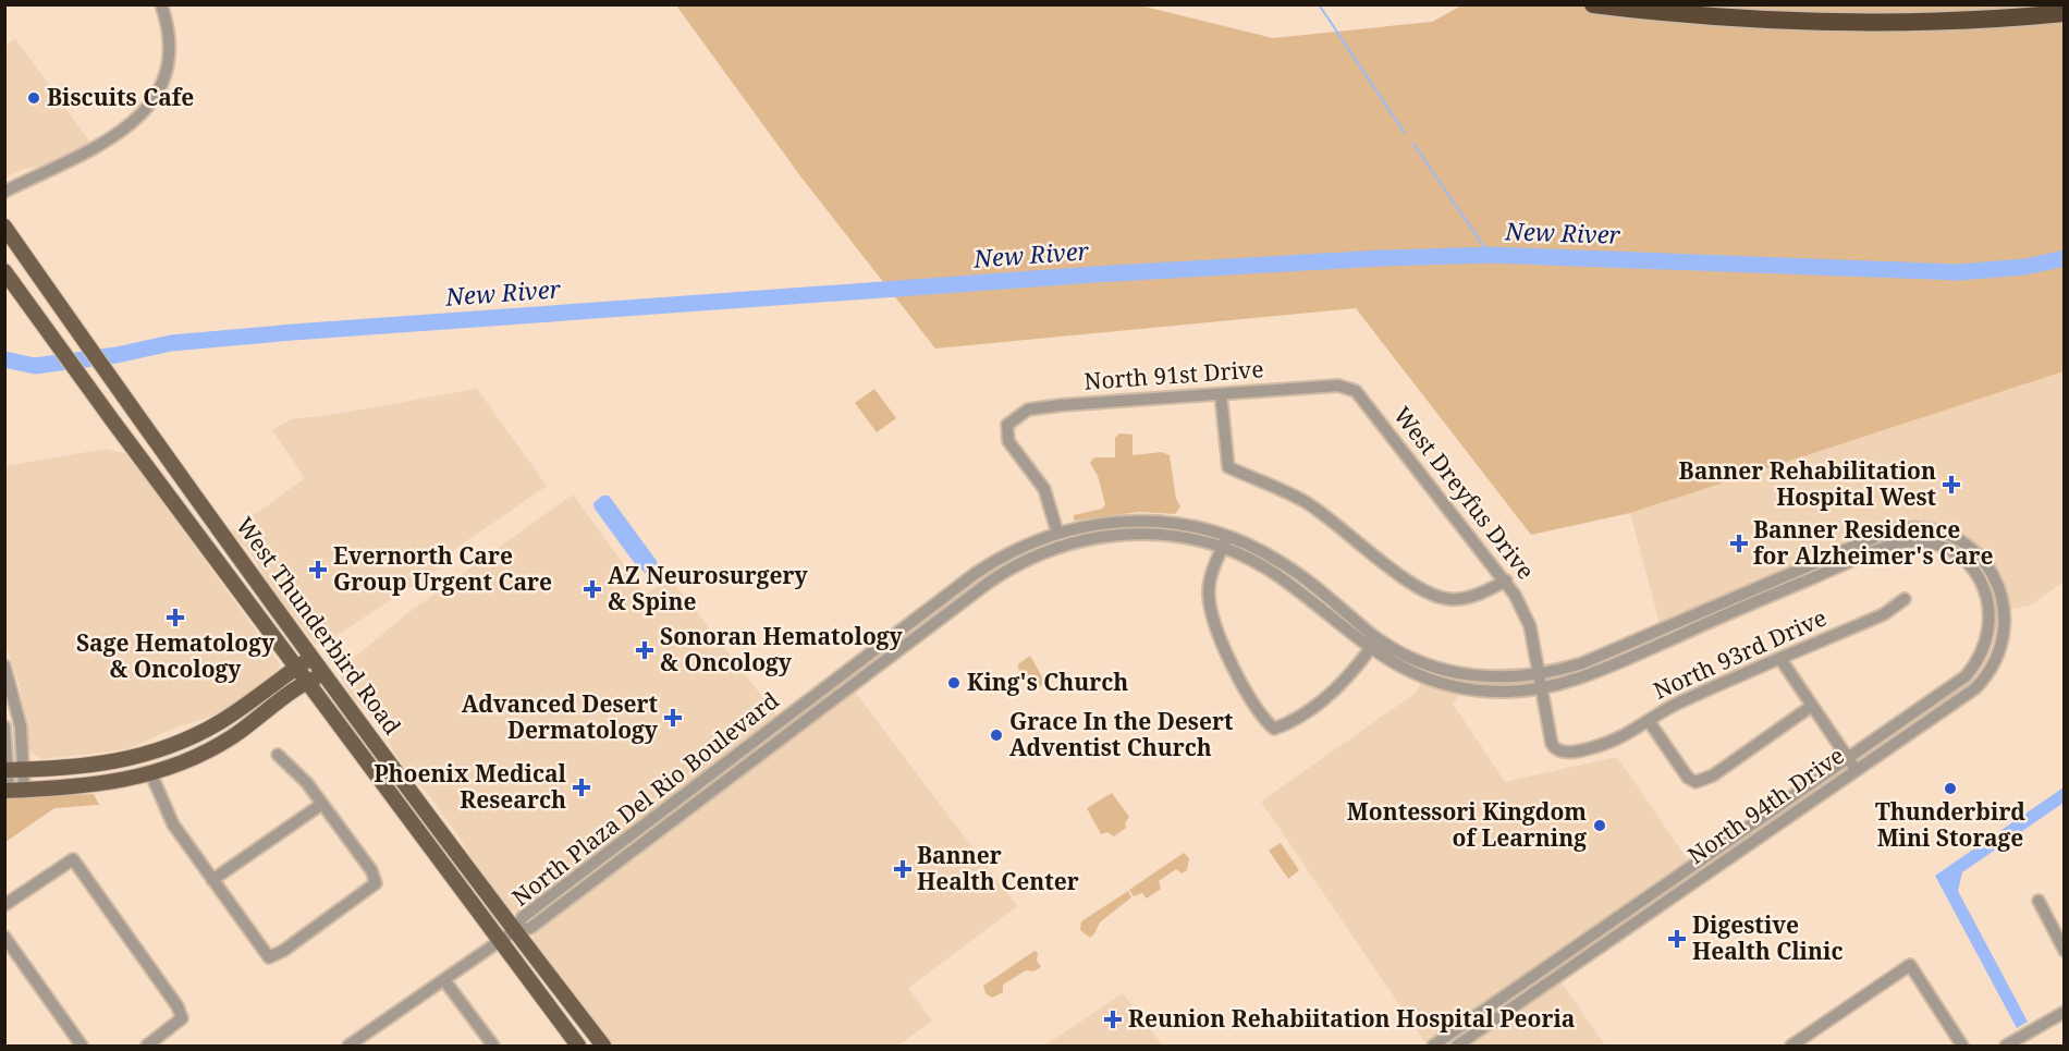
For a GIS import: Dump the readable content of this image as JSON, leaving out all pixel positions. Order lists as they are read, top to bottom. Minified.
{"streets":{"main road":["West Thunderbird Road"],"street":["North 91st Drive","West Dreyfus Drive","North 93rd Drive","North Plaza Del Rio Boulevard","North 94th Drive"]},"crossings":[["North 91st Drive","West Dreyfus Drive"],["North 91st Drive","North Plaza Del Rio Boulevard"],["West Dreyfus Drive","North 93rd Drive"],["West Dreyfus Drive","North Plaza Del Rio Boulevard"],["West Thunderbird Road","North Plaza Del Rio Boulevard"],["North Plaza Del Rio Boulevard","North 94th Drive"]],"water":["New River"],"places":{"other":["Biscuits Cafe","King's Church","Grace In the Desert Adventist Church","Thunderbird Mini Storage","Montessori Kingdom of Learning"],"health":["Banner Rehabilitation Hospital West","Banner Residence for Alzheimer's Care","Evernorth Care Group Urgent Care","AZ Neurosurgery & Spine","Sage Hematology & Oncology","Sonoran Hematology & Oncology","Advanced Desert Dermatology","Phoenix Medical Research","Banner Health Center","Digestive Health Clinic","Reunion Rehabiitation Hospital Peoria"]}}
